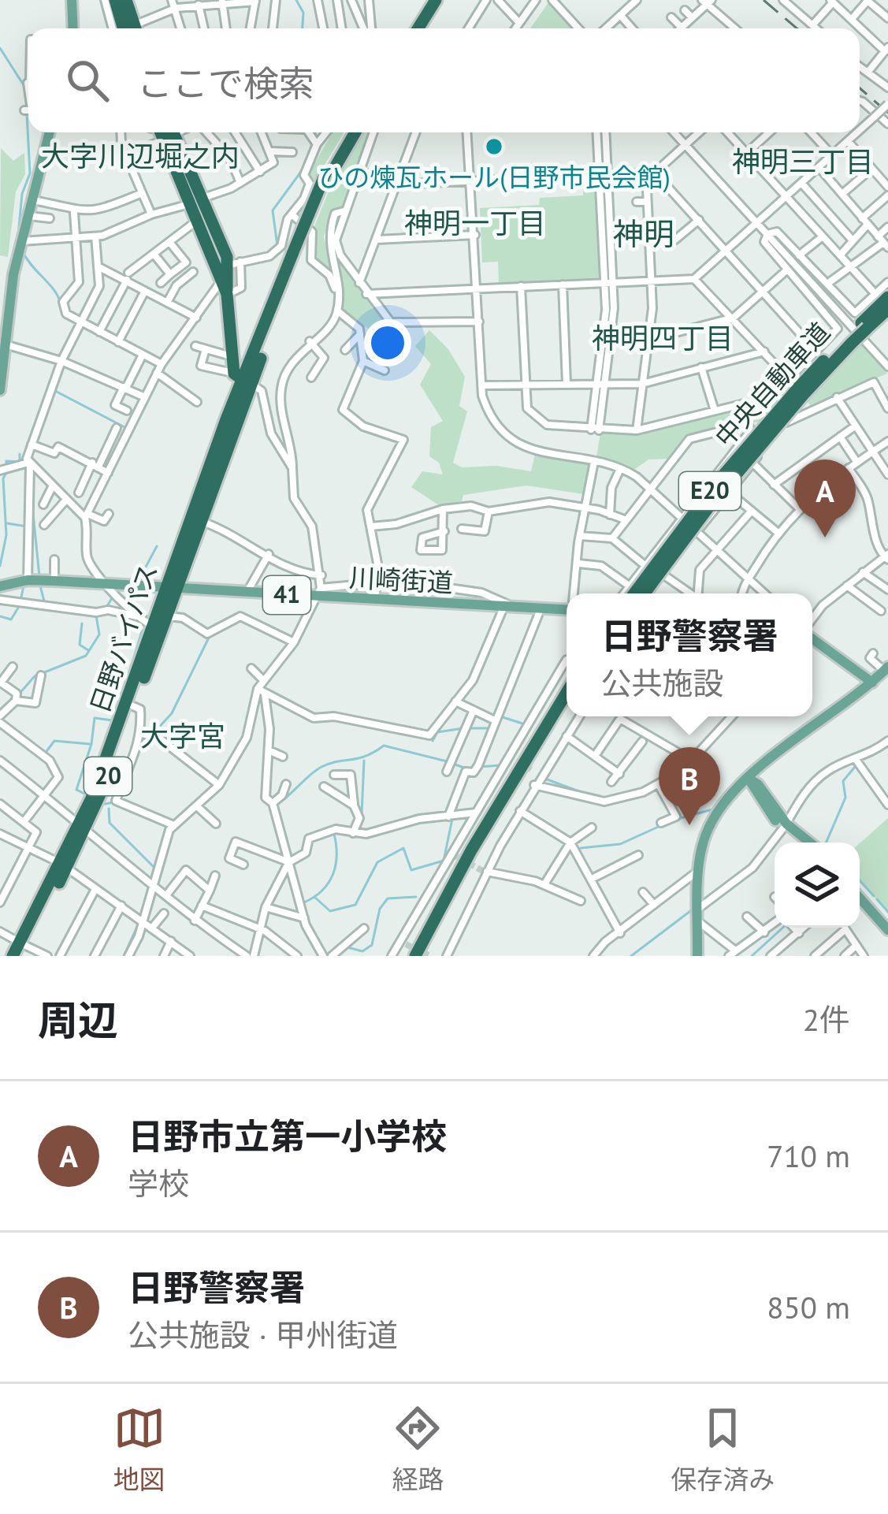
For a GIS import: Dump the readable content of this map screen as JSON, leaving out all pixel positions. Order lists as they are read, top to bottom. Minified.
{"streets":{"highway":["中央自動車道","E20","日野バイパス","20"],"main road":["川崎街道","41"]},"crossings":[["川崎街道","日野バイパス"]],"districts":["大字川辺堀之内","神明三丁目","神明一丁目","神明","神明四丁目","大字宮"],"places":["ひの煉瓦ホール(日野市民会館)"],"page":{"search":"ここで検索","pins":["A","B"],"popup":["日野警察署","公共施設"],"heading":["周辺","2件"],"list":[{"mark":"A","name":"日野市立第一小学校","note":"学校","value":"710 m"},{"mark":"B","name":"日野警察署","note":"公共施設 · 甲州街道","value":"850 m"}],"nav":["地図","経路","保存済み"]}}
